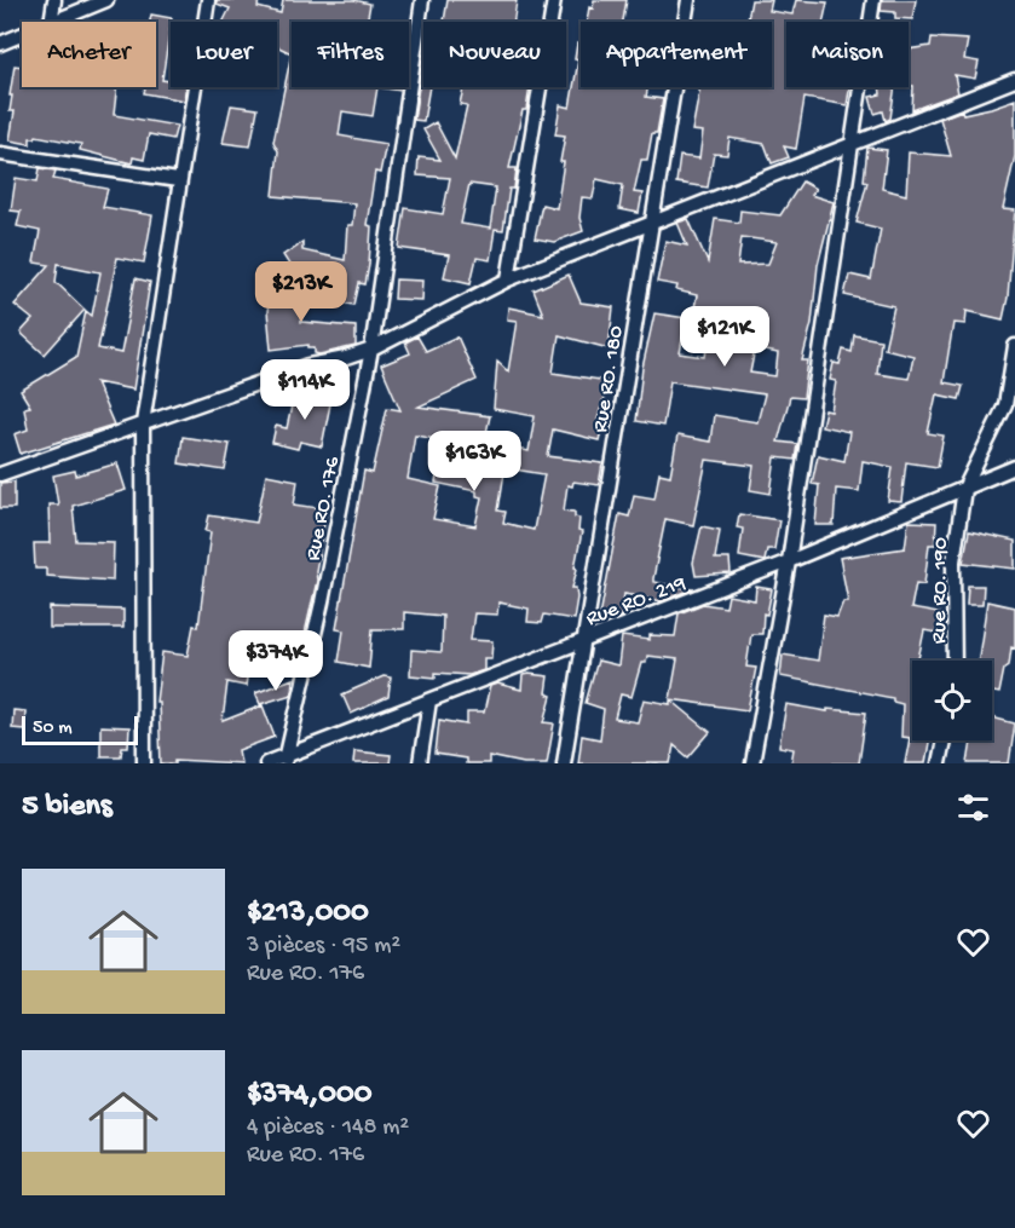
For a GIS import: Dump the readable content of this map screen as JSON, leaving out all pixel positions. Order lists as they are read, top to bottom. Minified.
{"streets":{"street":["Rue RO. 180","Rue RO. 176","Rue RO. 190","Rue RO. 219"]},"crossings":[["Rue RO. 180","Rue RO. 219"],["Rue RO. 176","Rue RO. 219"],["Rue RO. 190","Rue RO. 219"]],"scale_bar":"50 m","page":{"chip":["Acheter","Louer","Filtres","Nouveau","Appartement","Maison"],"price":["$213K","$121K","$114K","$163K","$374K"],"scale":"50 m","heading":"5 biens","list":[{"name":"$213,000","note":"3 pièces · 95 m² · Rue RO. 176"},{"name":"$374,000","note":"4 pièces · 148 m² · Rue RO. 176"}]}}
